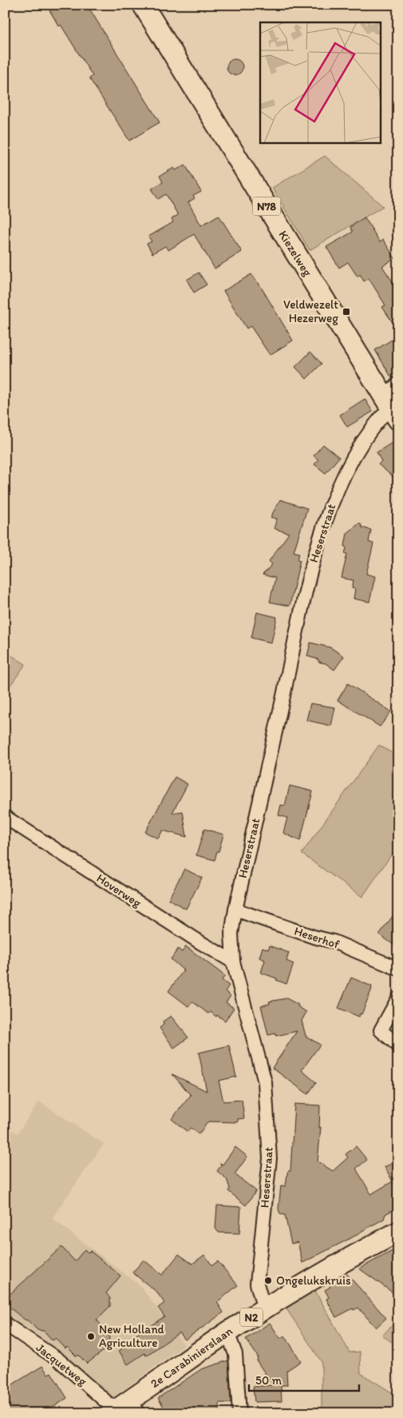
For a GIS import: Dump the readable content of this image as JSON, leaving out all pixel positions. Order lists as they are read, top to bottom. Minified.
{"streets":{"main road":["N78","Kiezelweg","N2","2e Carabinierslaan"],"street":["Heserstraat","Hoverweg","Heserhof","Jacquetweg"]},"crossings":[["Kiezelweg","Heserstraat"],["Heserstraat","Hoverweg"],["Heserstraat","Heserhof"],["Heserstraat","2e Carabinierslaan"],["2e Carabinierslaan","Jacquetweg"]],"places":{"transit":["Veldwezelt Hezerweg"],"other":["Ongelukskruis","New Holland Agriculture"]},"scale_bar":"50 m"}
